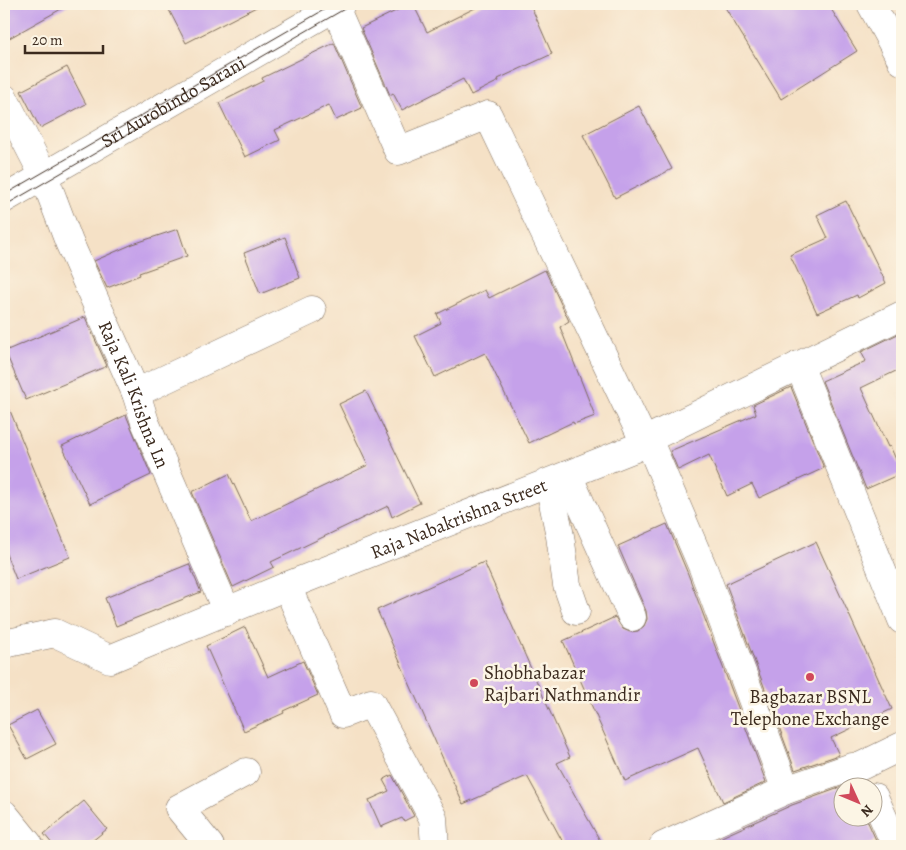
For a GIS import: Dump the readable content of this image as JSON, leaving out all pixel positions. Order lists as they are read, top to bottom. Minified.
{"streets":{"street":["Sri Aurobindo Sarani","Raja Kali Krishna Ln","Raja Nabakrishna Street"]},"crossings":[["Sri Aurobindo Sarani","Raja Kali Krishna Ln"],["Raja Kali Krishna Ln","Raja Nabakrishna Street"]],"places":["Bagbazar BSNL Telephone Exchange","Shobhabazar Rajbari Nathmandir"],"scale_bar":"20 m","north":"bottom right"}
